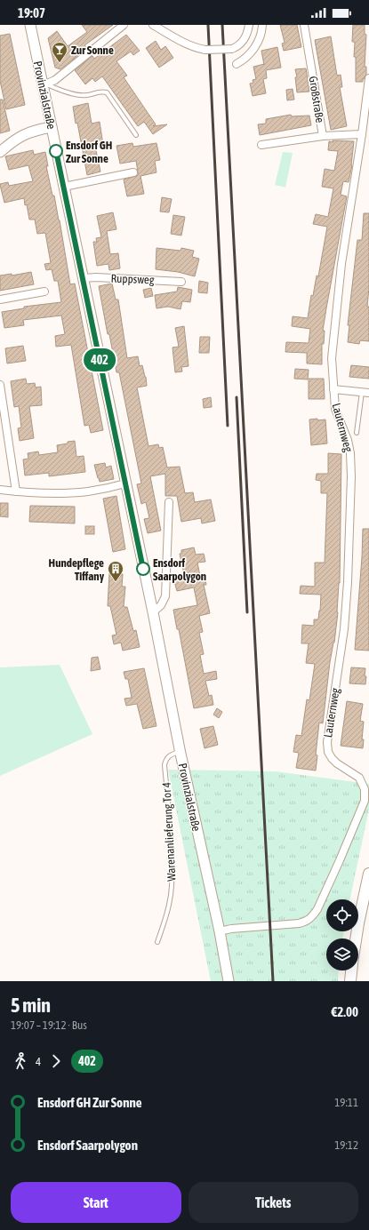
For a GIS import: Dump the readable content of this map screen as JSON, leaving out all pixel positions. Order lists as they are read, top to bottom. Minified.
{"streets":{"street":["Provinzialstraße","Großstraße","Ruppsweg","Lauternweg"],"lane":["Warenanlieferung Tor 4"]},"crossings":[["Provinzialstraße","Ruppsweg"],["Provinzialstraße","Lauternweg"],["Provinzialstraße","Warenanlieferung Tor 4"],["Großstraße","Lauternweg"]],"places":{"bar":["Zur Sonne"],"other":["Ensdorf GH Zur Sonne","Ensdorf Saarpolygon"],"building":["Hundepflege Tiffany"]},"lines":["bus line 402"],"page":{"status":"19:07","on_map":"402","heading":["5 min","19:07 – 19:12 · Bus","€2.00"],"legs":["4","402"],"list":[{"name":"Ensdorf GH Zur Sonne","value":"19:11"},{"name":"Ensdorf Saarpolygon","value":"19:12"}],"buttons":["Start","Tickets"]}}
